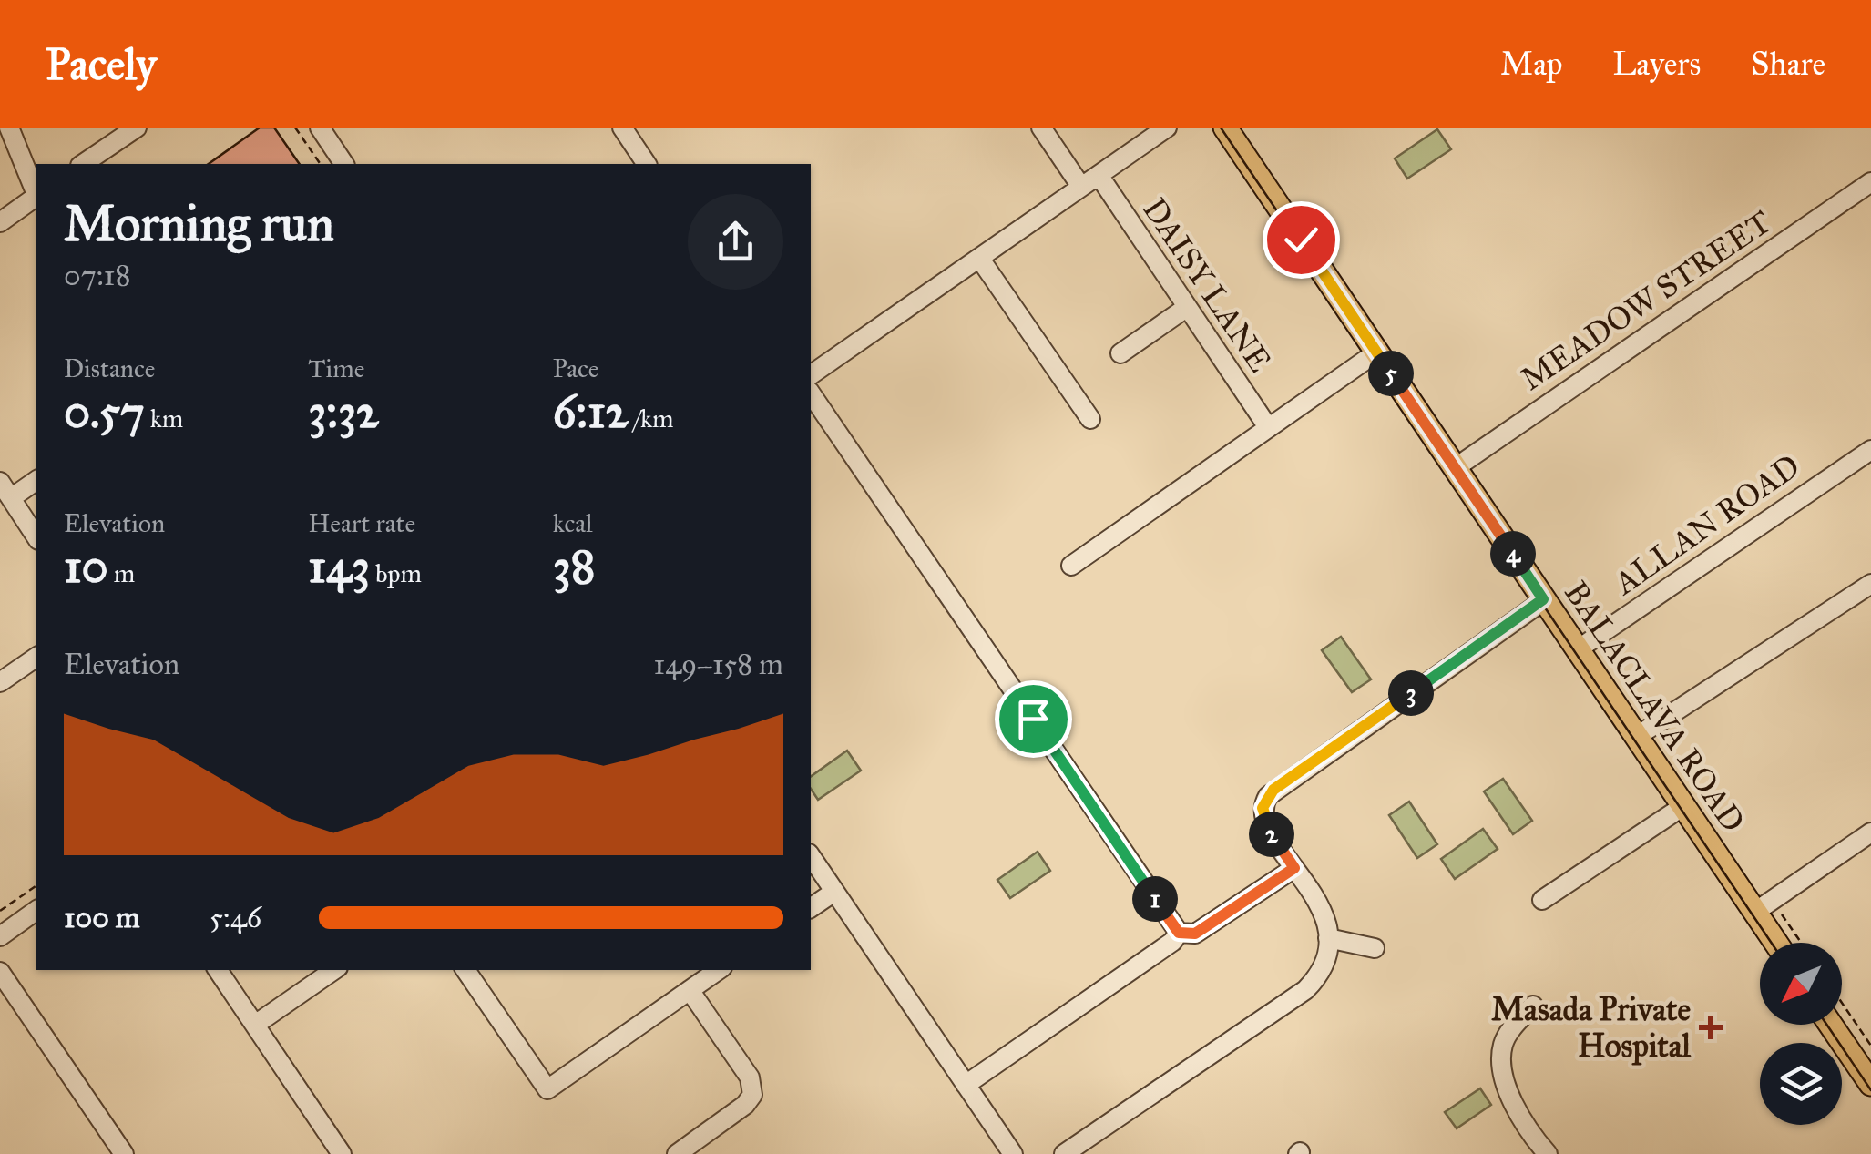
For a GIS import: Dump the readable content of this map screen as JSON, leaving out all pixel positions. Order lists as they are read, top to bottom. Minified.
{"streets":{"main road":["BALACLAVA ROAD"],"street":["DAISY LANE","MEADOW STREET","ALLAN ROAD"]},"crossings":[["MEADOW STREET","BALACLAVA ROAD"],["ALLAN ROAD","BALACLAVA ROAD"]],"places":{"health":["Masada Private Hospital"]},"north":"bottom left","page":{"header":"Pacely","nav":["Map","Layers","Share"],"heading":["Morning run","07:18"],"stats":[["Distance","0.57 km"],["Time","3:32"],["Pace","6:12 /km"],["Elevation","10 m"],["Heart rate","143 bpm"],["kcal","38"]],"pins":["5","4","3","2","1"],"chart":["Elevation","149–158 m"],"list":[{"name":"100 m","note":"5:46"}]}}
